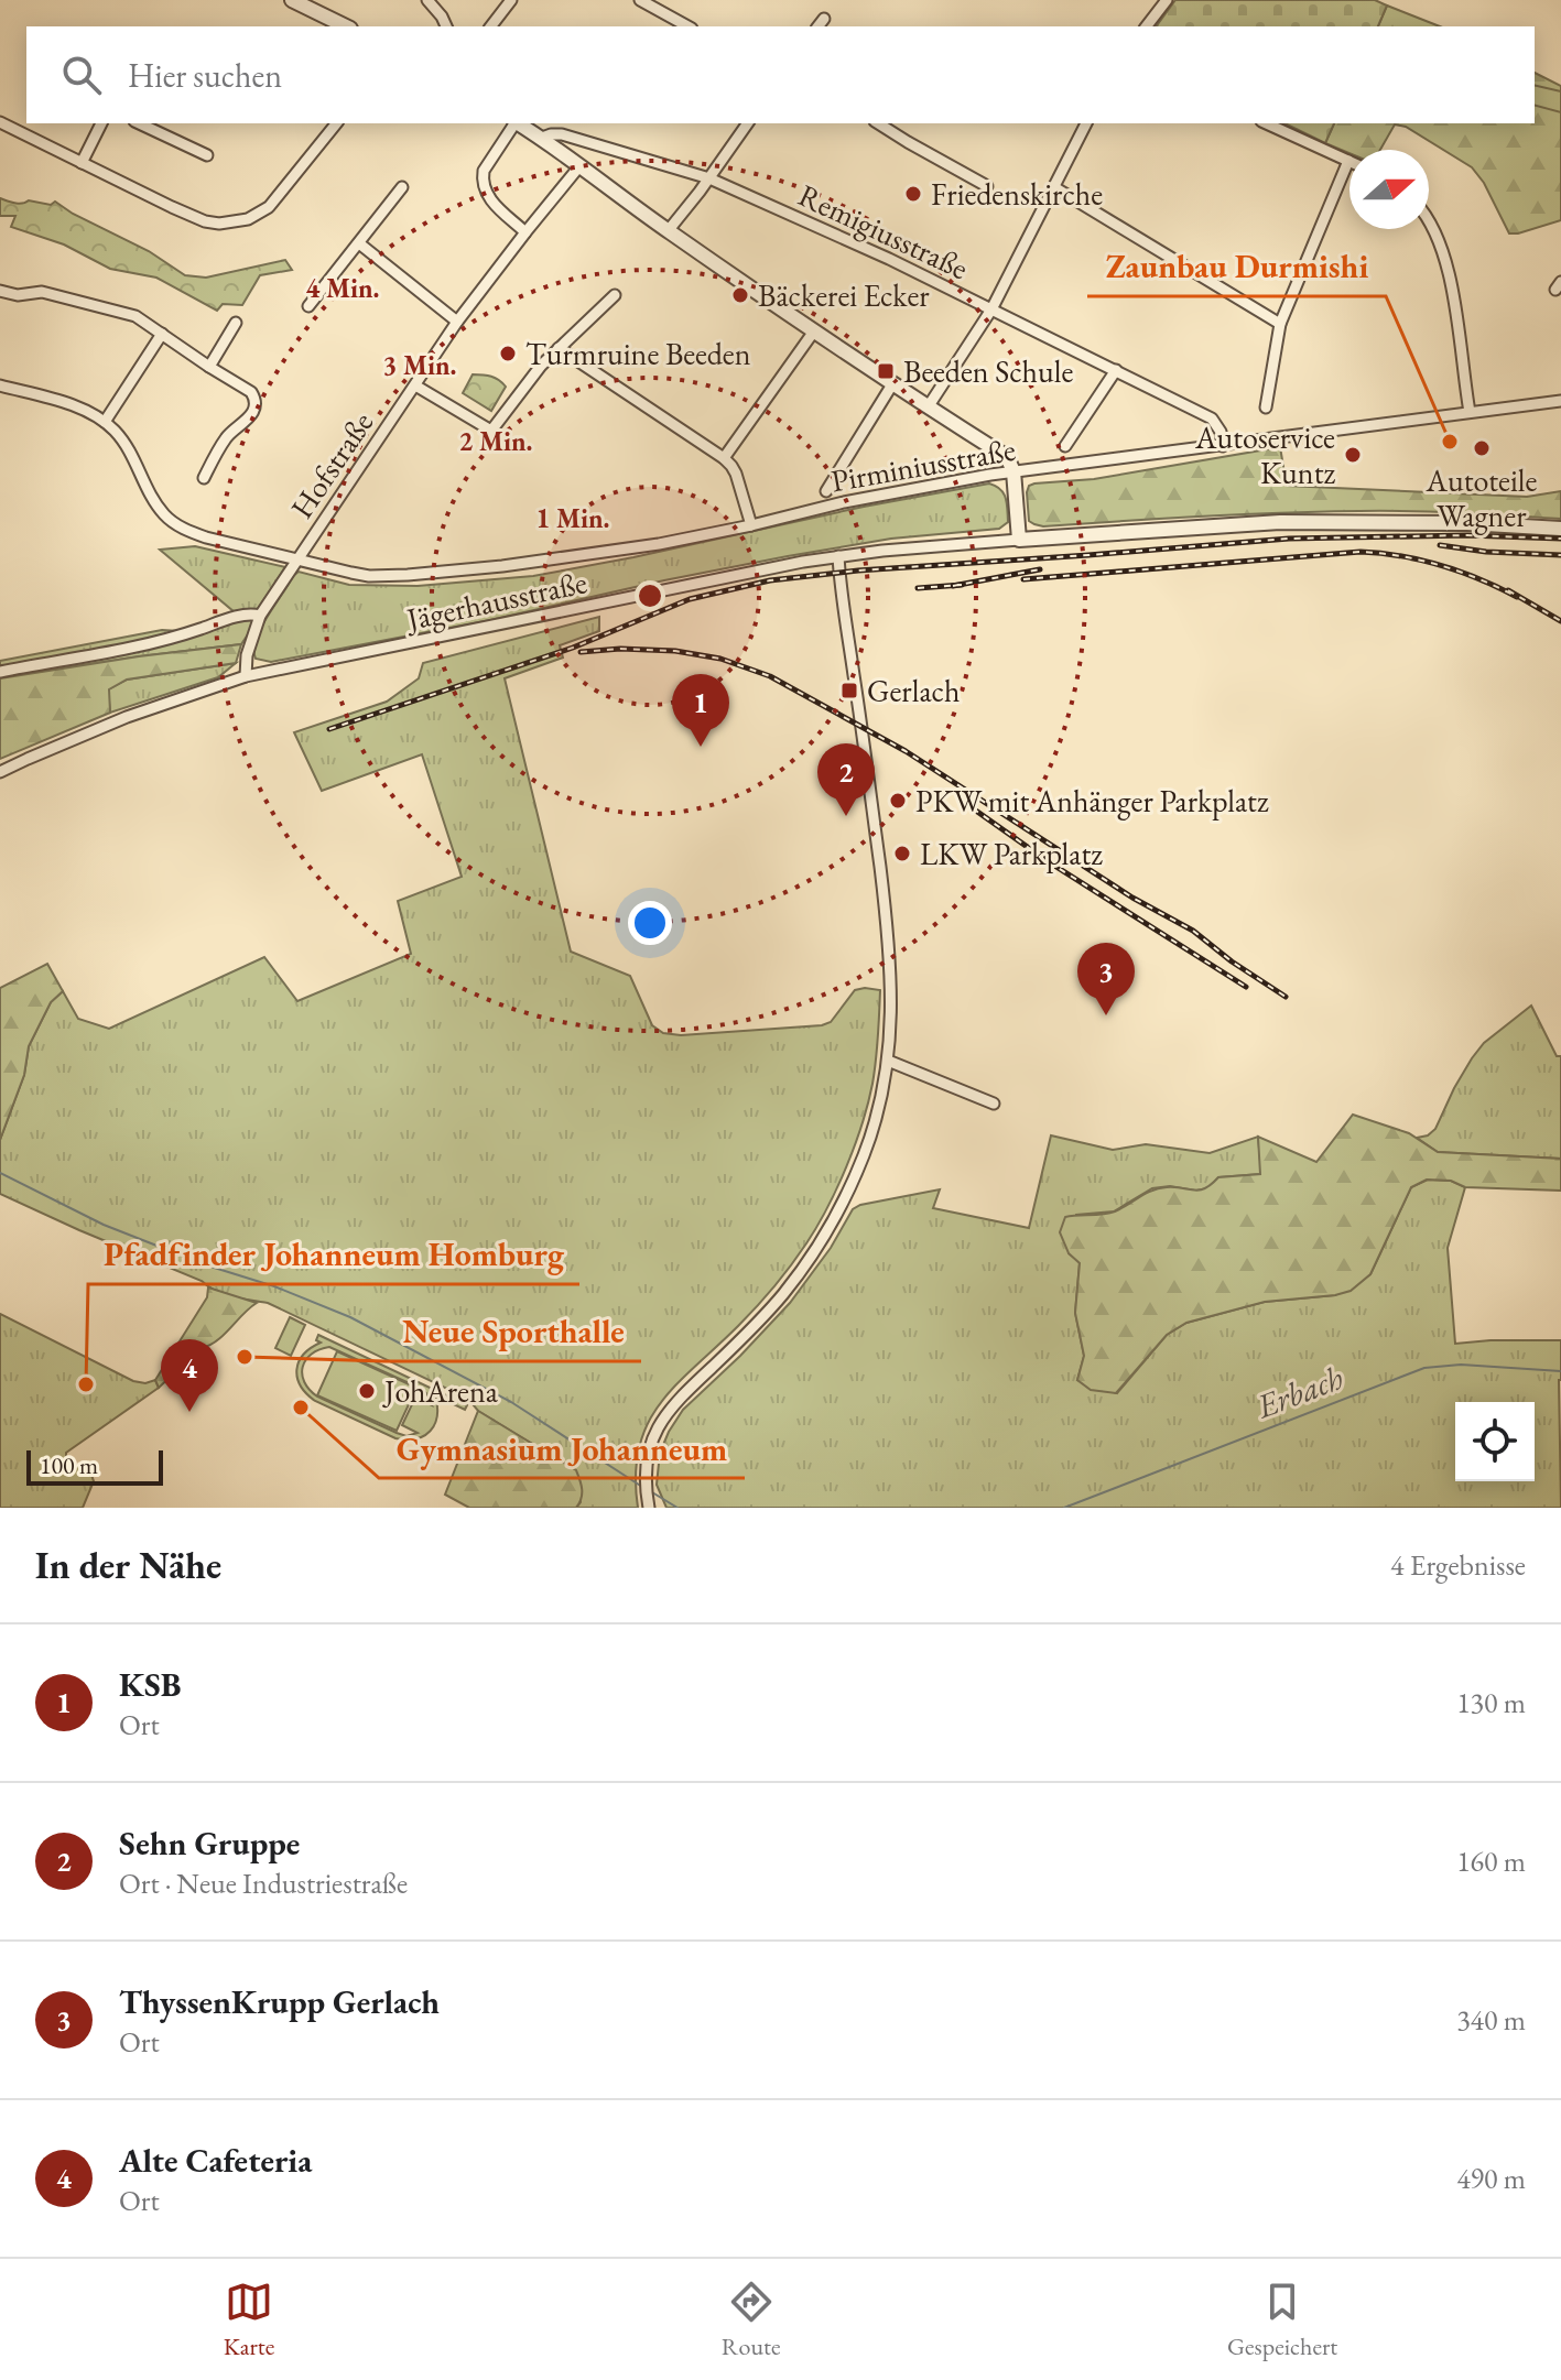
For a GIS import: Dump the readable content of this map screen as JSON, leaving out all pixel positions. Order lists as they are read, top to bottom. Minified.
{"streets":{"street":["Remigiusstraße","Hofstraße","Pirminiusstraße","Jägerhausstraße"]},"crossings":[["Remigiusstraße","Pirminiusstraße"],["Hofstraße","Pirminiusstraße"],["Hofstraße","Jägerhausstraße"]],"water":["Erbach"],"places":{"other":["Friedenskirche","Bäckerei Ecker","Turmruine Beeden","Zaunbau Durmishi","Autoteile Wagner","Autoservice Kuntz","PKW mit Anhänger Parkplatz","LKW Parkplatz","Neue Sporthalle","Pfadfinder Johanneum Homburg","JohArena","Gymnasium Johanneum"],"transit":["Beeden Schule","Gerlach"]},"scale_bar":"100 m","north":"right","page":{"search":"Hier suchen","pins":["1","2","3","4"],"scale":"100 m","heading":["In der Nähe","4 Ergebnisse"],"list":[{"mark":"1","name":"KSB","note":"Ort","value":"130 m"},{"mark":"2","name":"Sehn Gruppe","note":"Ort · Neue Industriestraße","value":"160 m"},{"mark":"3","name":"ThyssenKrupp Gerlach","note":"Ort","value":"340 m"},{"mark":"4","name":"Alte Cafeteria","note":"Ort","value":"490 m"}],"nav":["Karte","Route","Gespeichert"]},"rings":["4 Min.","3 Min.","2 Min.","1 Min."]}
